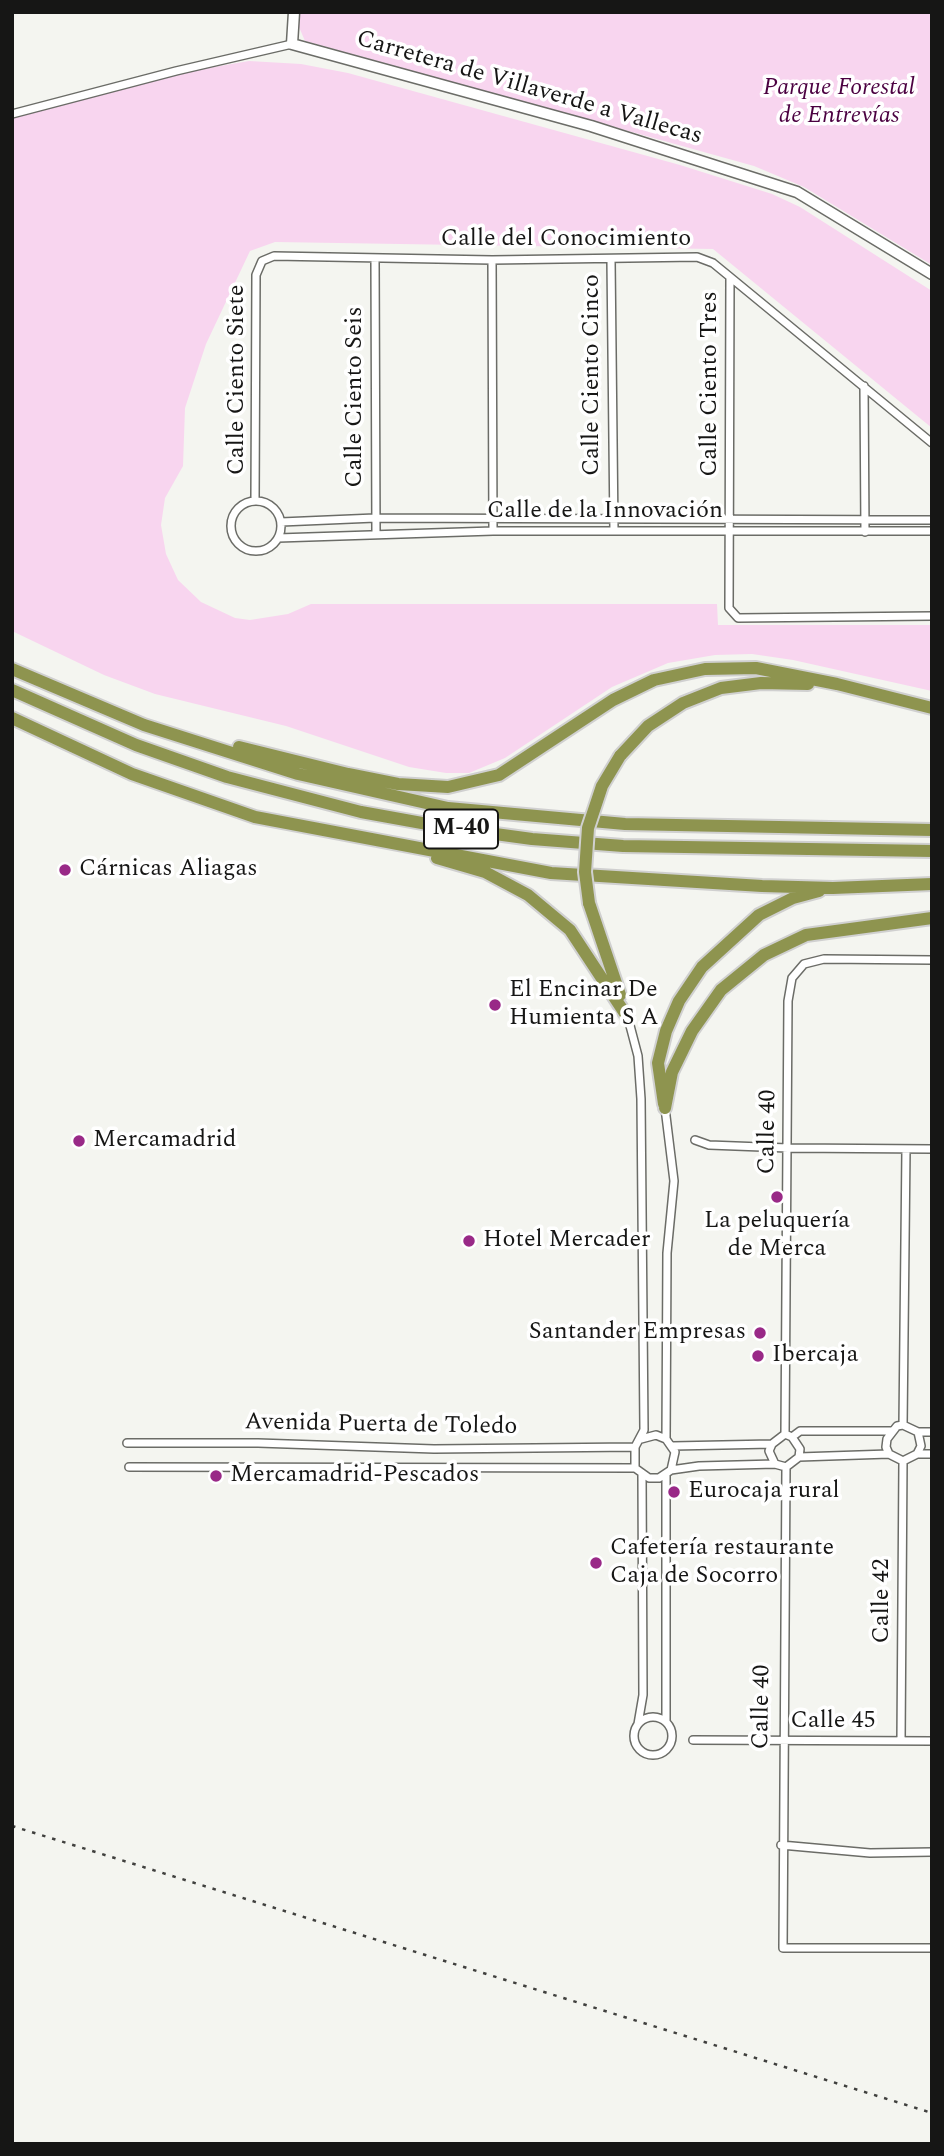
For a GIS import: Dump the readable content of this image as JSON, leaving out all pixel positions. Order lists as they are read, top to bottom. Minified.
{"streets":{"highway":["M-40"],"main road":["Carretera de Villaverde a Vallecas"],"street":["Calle del Conocimiento","Calle Ciento Cinco","Calle Ciento Siete","Calle Ciento Tres","Calle Ciento Seis","Calle de la Innovación","Calle 40","Avenida Puerta de Toledo","Calle 42","Calle 45"]},"crossings":[["Calle del Conocimiento","Calle Ciento Cinco"],["Calle del Conocimiento","Calle Ciento Siete"],["Calle del Conocimiento","Calle Ciento Tres"],["Calle del Conocimiento","Calle Ciento Seis"],["Calle Ciento Cinco","Calle de la Innovación"],["Calle Ciento Siete","Calle de la Innovación"],["Calle Ciento Tres","Calle de la Innovación"],["Calle Ciento Seis","Calle de la Innovación"],["Calle 40","Calle 45"],["Calle 42","Calle 45"]],"parks":["Parque Forestal de Entrevías"],"places":["Cárnicas Aliagas","El Encinar De Humienta S A","Mercamadrid","La peluquería de Merca","Hotel Mercader","Santander Empresas","Ibercaja","Mercamadrid-Pescados","Eurocaja rural","Cafetería restaurante Caja de Socorro"]}
